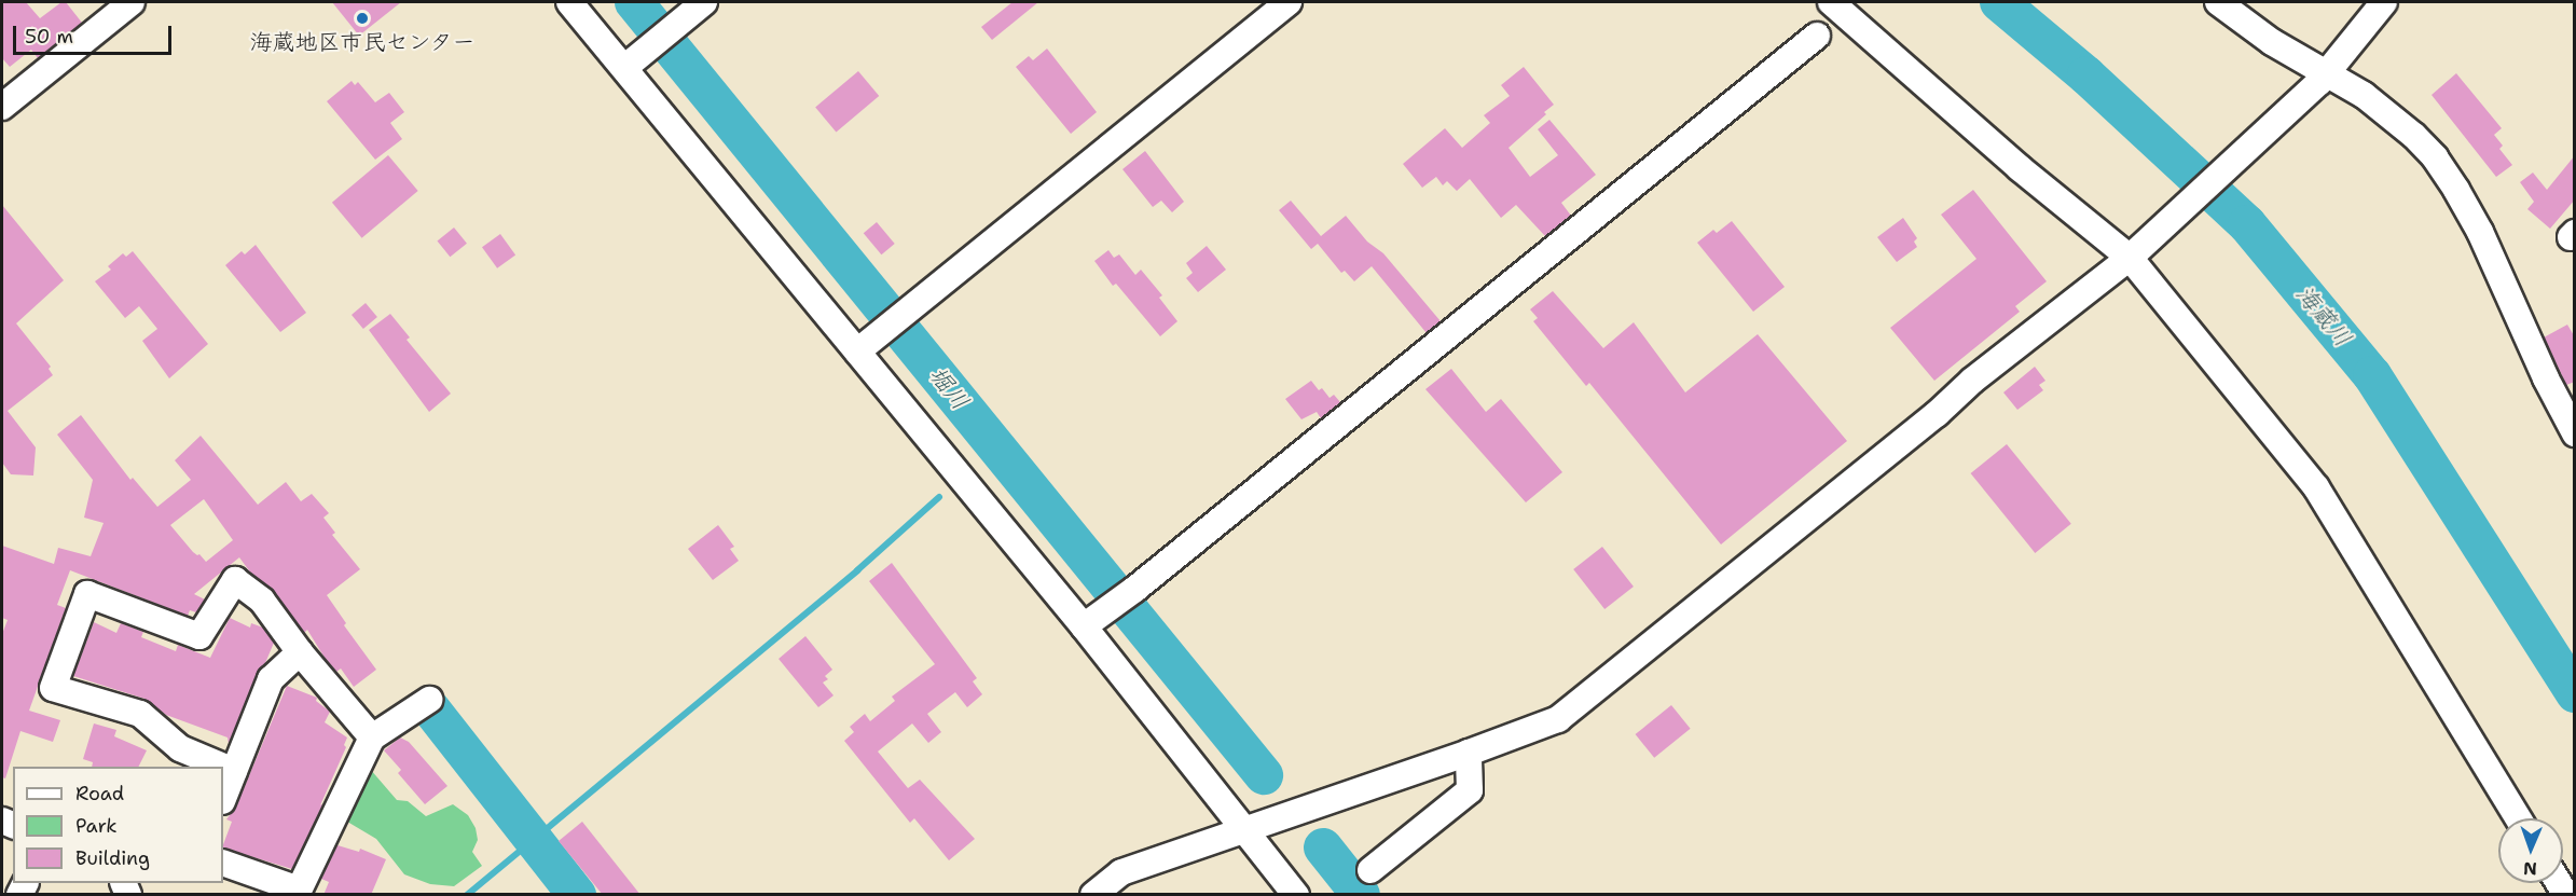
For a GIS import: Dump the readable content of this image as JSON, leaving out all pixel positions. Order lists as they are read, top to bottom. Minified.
{"water":["海蔵川","堀川"],"places":["海蔵地区市民センター"],"legend":["Road","Park","Building"],"scale_bar":"50 m","north":"bottom"}
